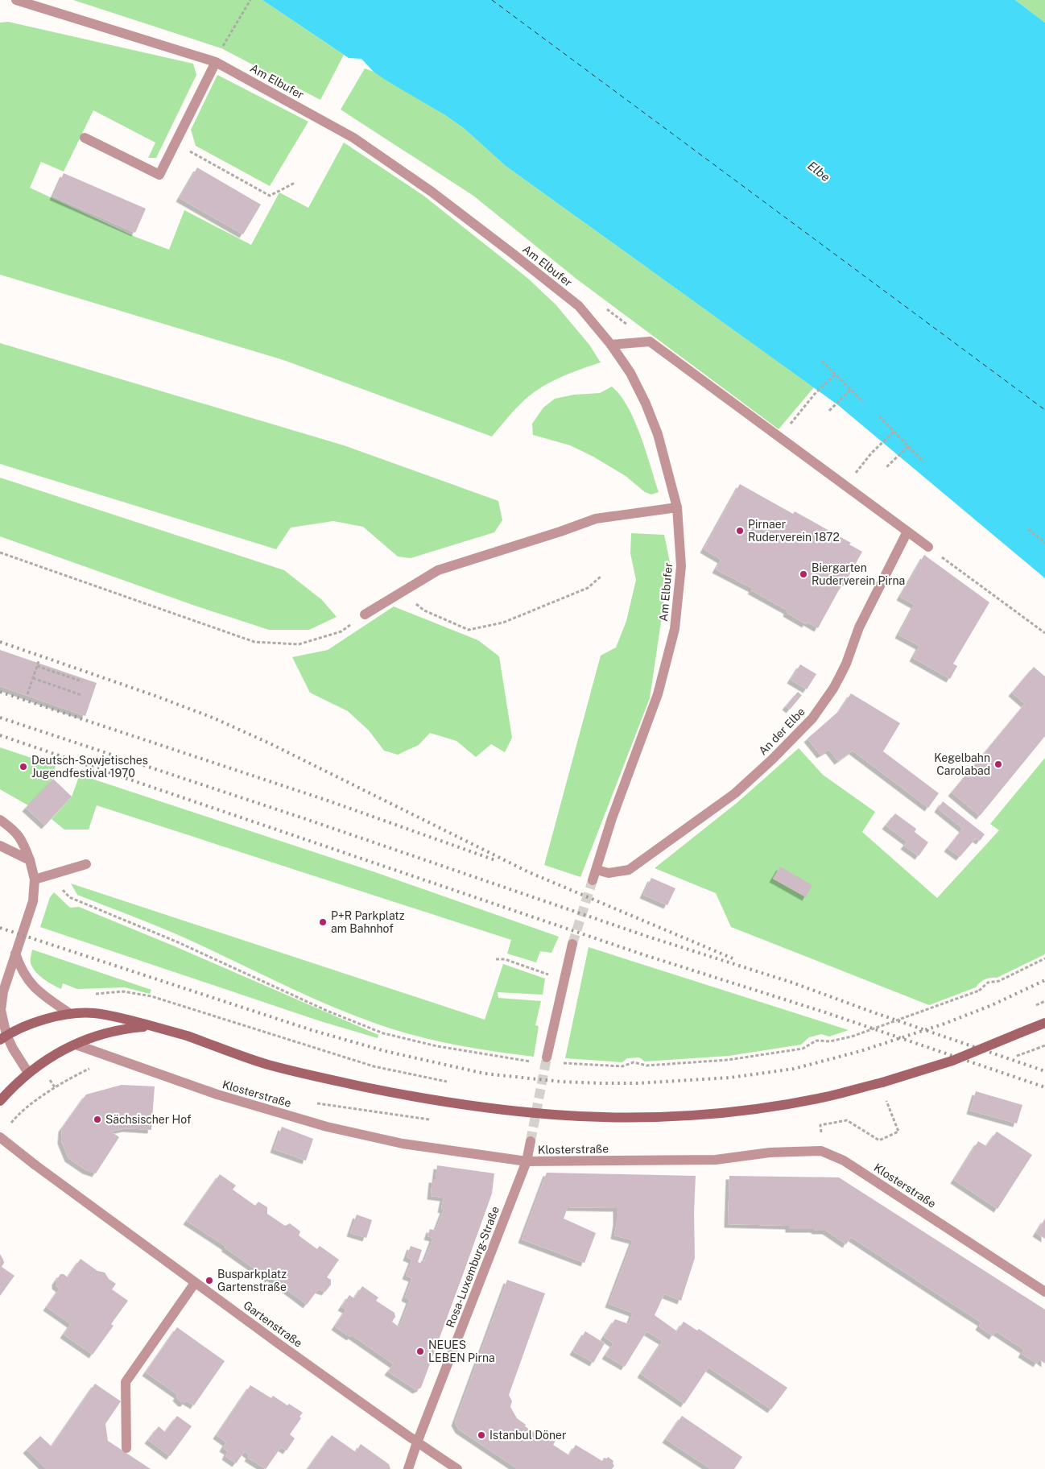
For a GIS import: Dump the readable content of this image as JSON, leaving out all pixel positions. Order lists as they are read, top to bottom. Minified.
{"streets":{"street":["Am Elbufer","An der Elbe","Klosterstraße","Rosa-Luxemburg-Straße","Gartenstraße"]},"crossings":[["Am Elbufer","An der Elbe"],["Klosterstraße","Rosa-Luxemburg-Straße"],["Rosa-Luxemburg-Straße","Gartenstraße"]],"water":["Elbe"],"places":["Pirnaer Ruderverein 1872","Biergarten Ruderverein Pirna","Kegelbahn Carolabad","Deutsch-Sowjetisches Jugendfestival 1970","P+R Parkplatz am Bahnhof","Sächsischer Hof","Busparkplatz Gartenstraße","NEUES LEBEN Pirna","Istanbul Döner"]}
